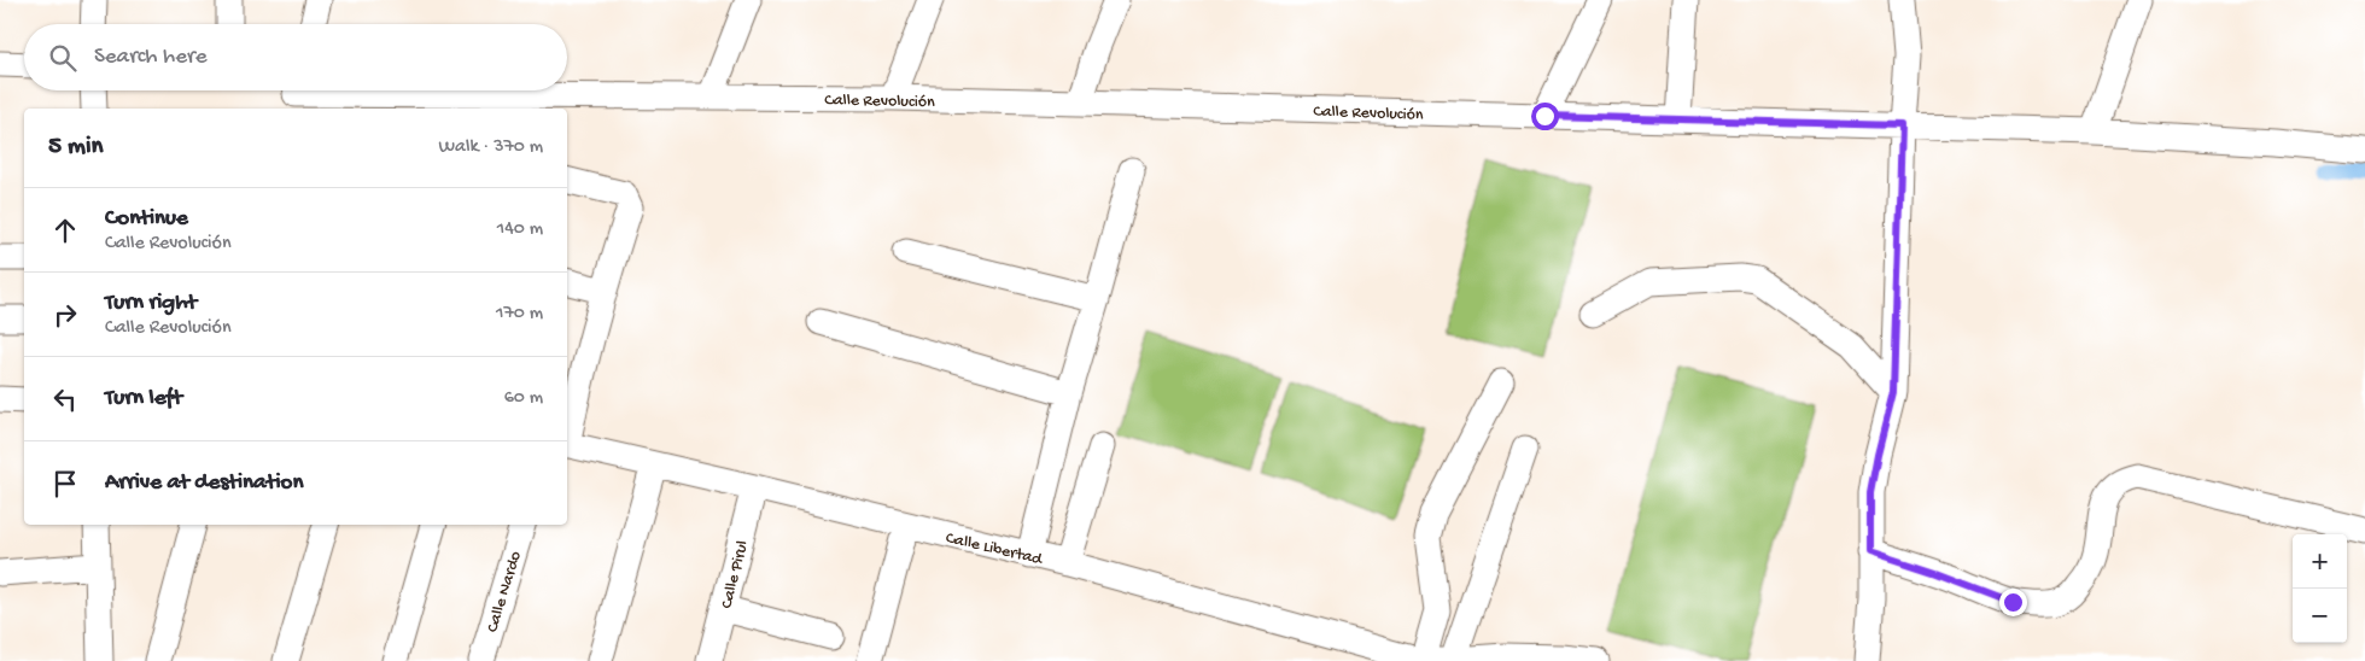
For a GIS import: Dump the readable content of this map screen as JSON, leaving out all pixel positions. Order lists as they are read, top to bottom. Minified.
{"streets":{"street":["Calle Revolución","Calle Libertad","Calle Pirul","Calle Nardo"]},"crossings":[["Calle Libertad","Calle Pirul"]],"page":{"search":"Search here","heading":["5 min","Walk · 370 m"],"list":[["Continue","Calle Revolución","140 m"],["Turn right","Calle Revolución","170 m"],["Turn left","60 m"],"Arrive at destination"],"map_buttons":["+","−"]}}
